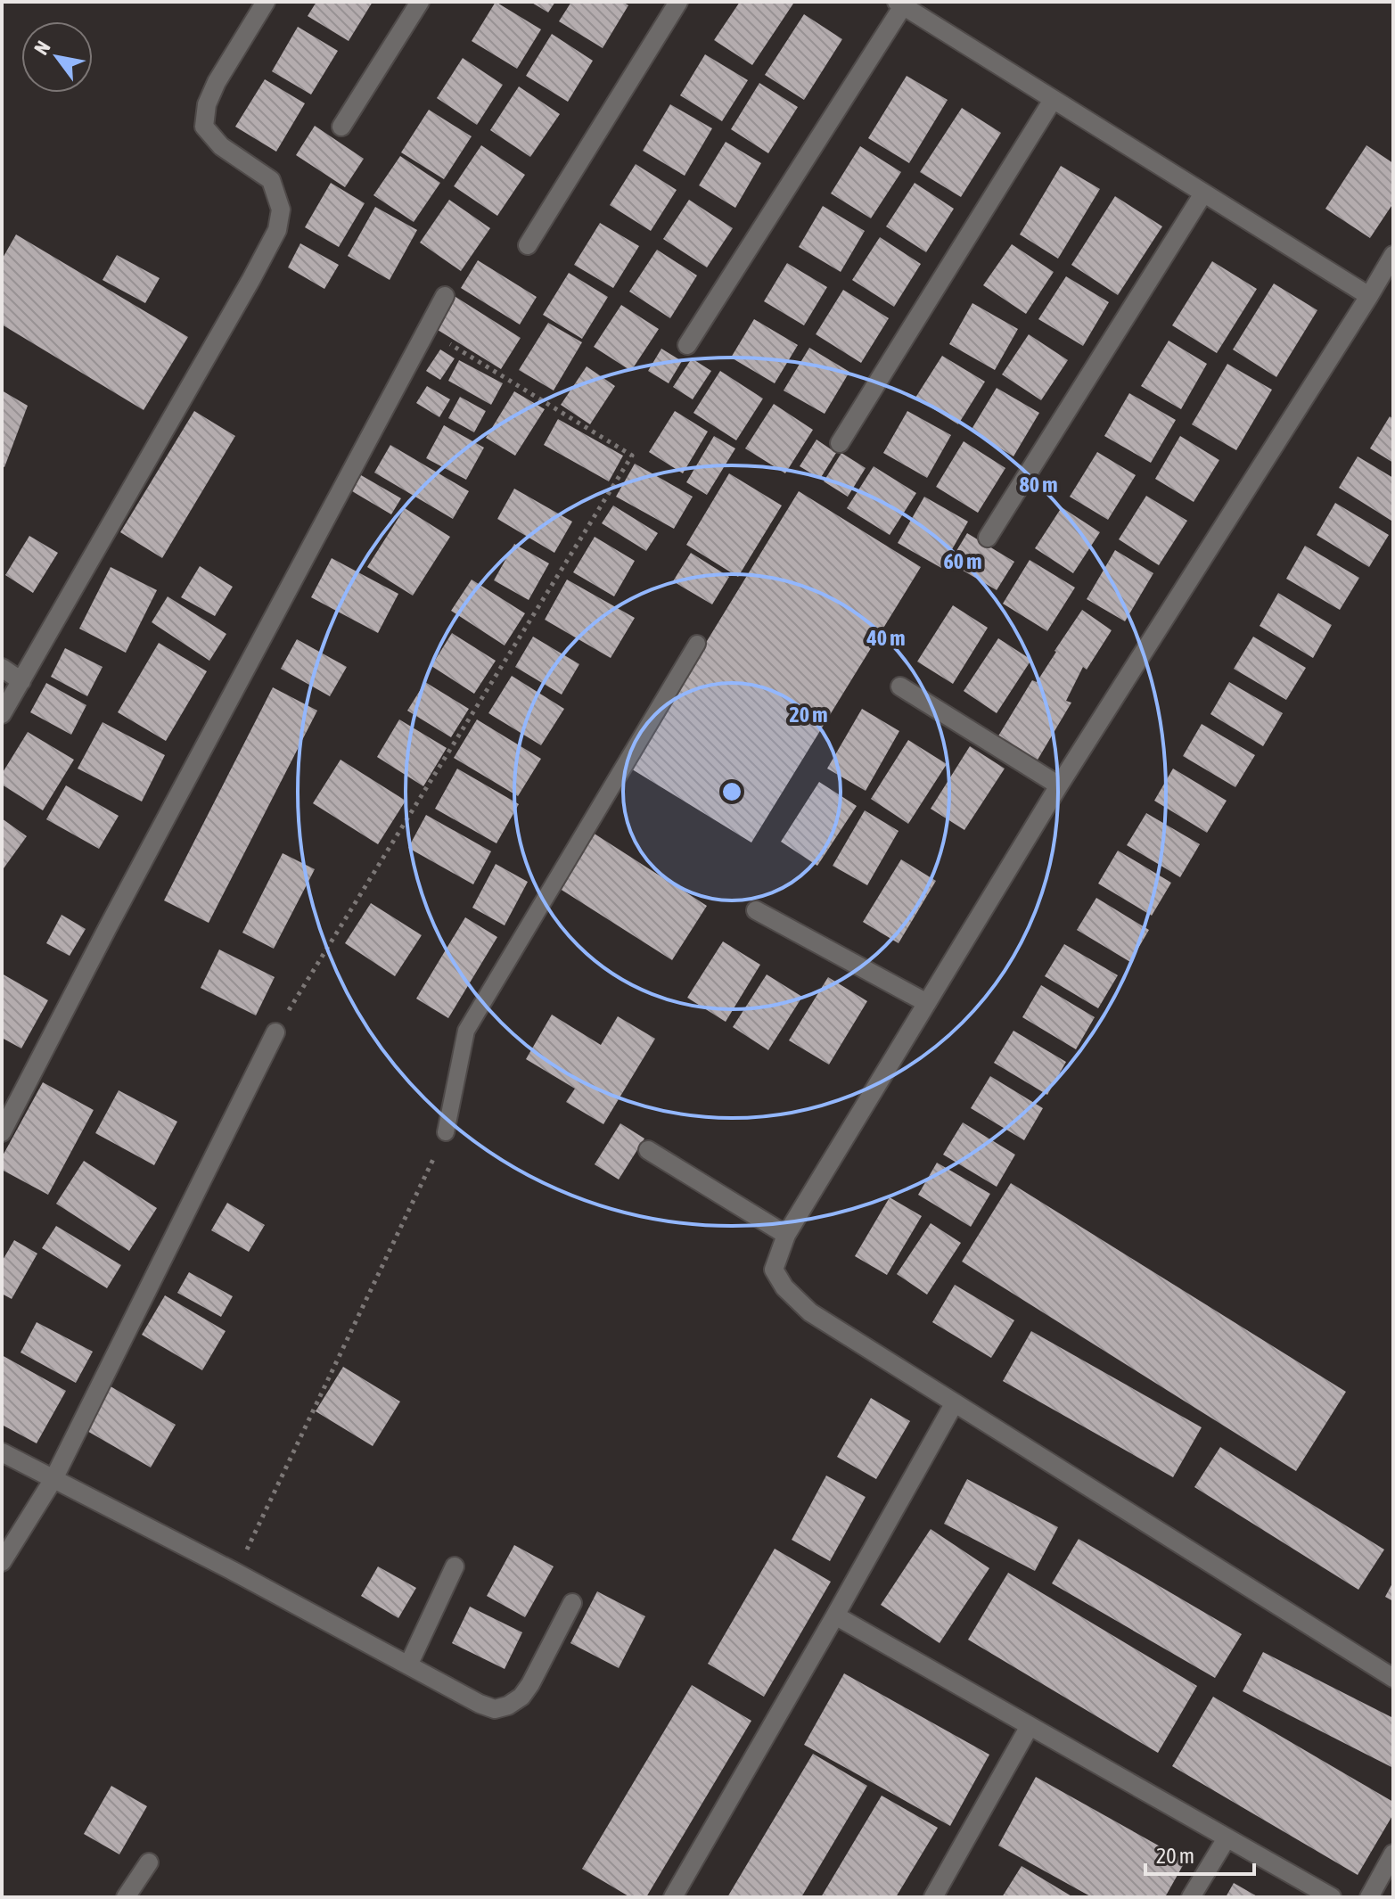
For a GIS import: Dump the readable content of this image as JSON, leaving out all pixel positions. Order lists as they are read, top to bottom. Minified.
{"scale_bar":"20 m","north":"top left","rings":["80 m","60 m","40 m","20 m"]}
